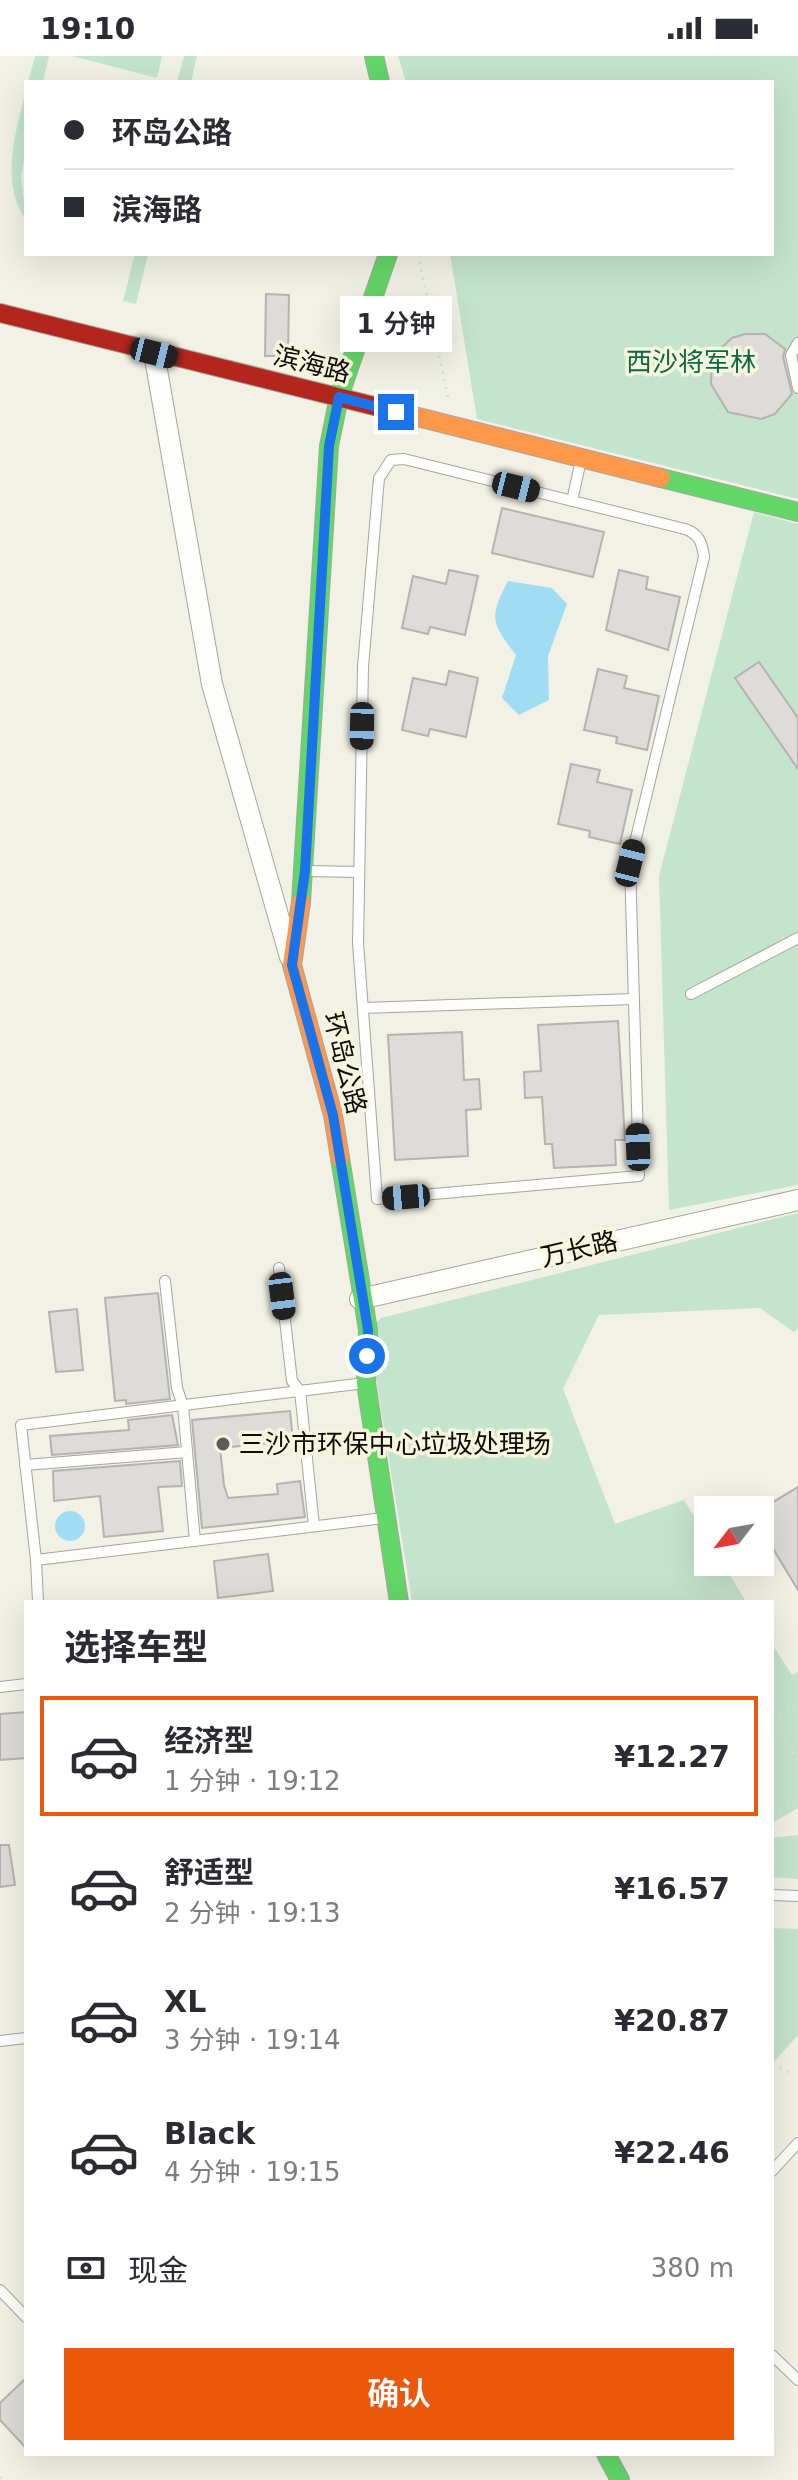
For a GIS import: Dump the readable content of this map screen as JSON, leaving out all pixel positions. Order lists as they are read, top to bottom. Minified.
{"streets":{"street":["滨海路","环岛公路","万长路"]},"crossings":[["环岛公路","万长路"]],"parks":["西沙将军林"],"places":["三沙市环保中心垃圾处理场"],"north":"bottom left","page":{"status":"19:10","banner":["环岛公路","滨海路"],"bubble":"1 分钟","heading":"选择车型","list":[{"name":"经济型","note":"1 分钟 · 19:12","value":"¥12.27"},{"name":"舒适型","note":"2 分钟 · 19:13","value":"¥16.57"},{"name":"XL","note":"3 分钟 · 19:14","value":"¥20.87"},{"name":"Black","note":"4 分钟 · 19:15","value":"¥22.46"}],"pay":["现金","380 m"],"buttons":"确认"}}
